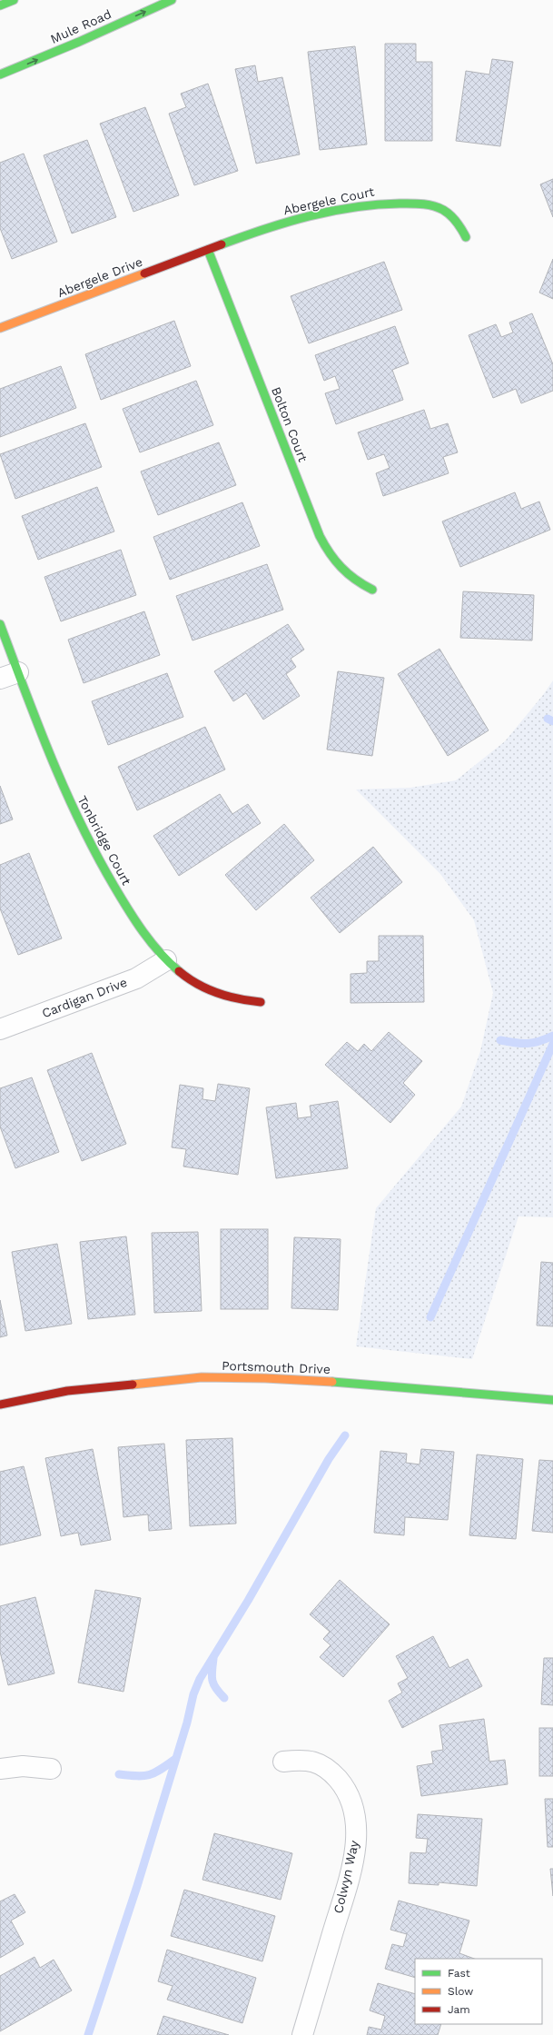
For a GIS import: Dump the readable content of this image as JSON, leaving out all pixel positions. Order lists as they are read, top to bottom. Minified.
{"streets":{"street":["Mule Road","Abergele Court","Abergele Drive","Bolton Court","Tonbridge Court","Cardigan Drive","Portsmouth Drive","Colwyn Way"]},"crossings":[["Abergele Court","Abergele Drive"],["Abergele Court","Bolton Court"],["Abergele Drive","Bolton Court"],["Tonbridge Court","Cardigan Drive"]],"one_way":["Mule Road"],"legend":["Fast","Slow","Jam"]}
